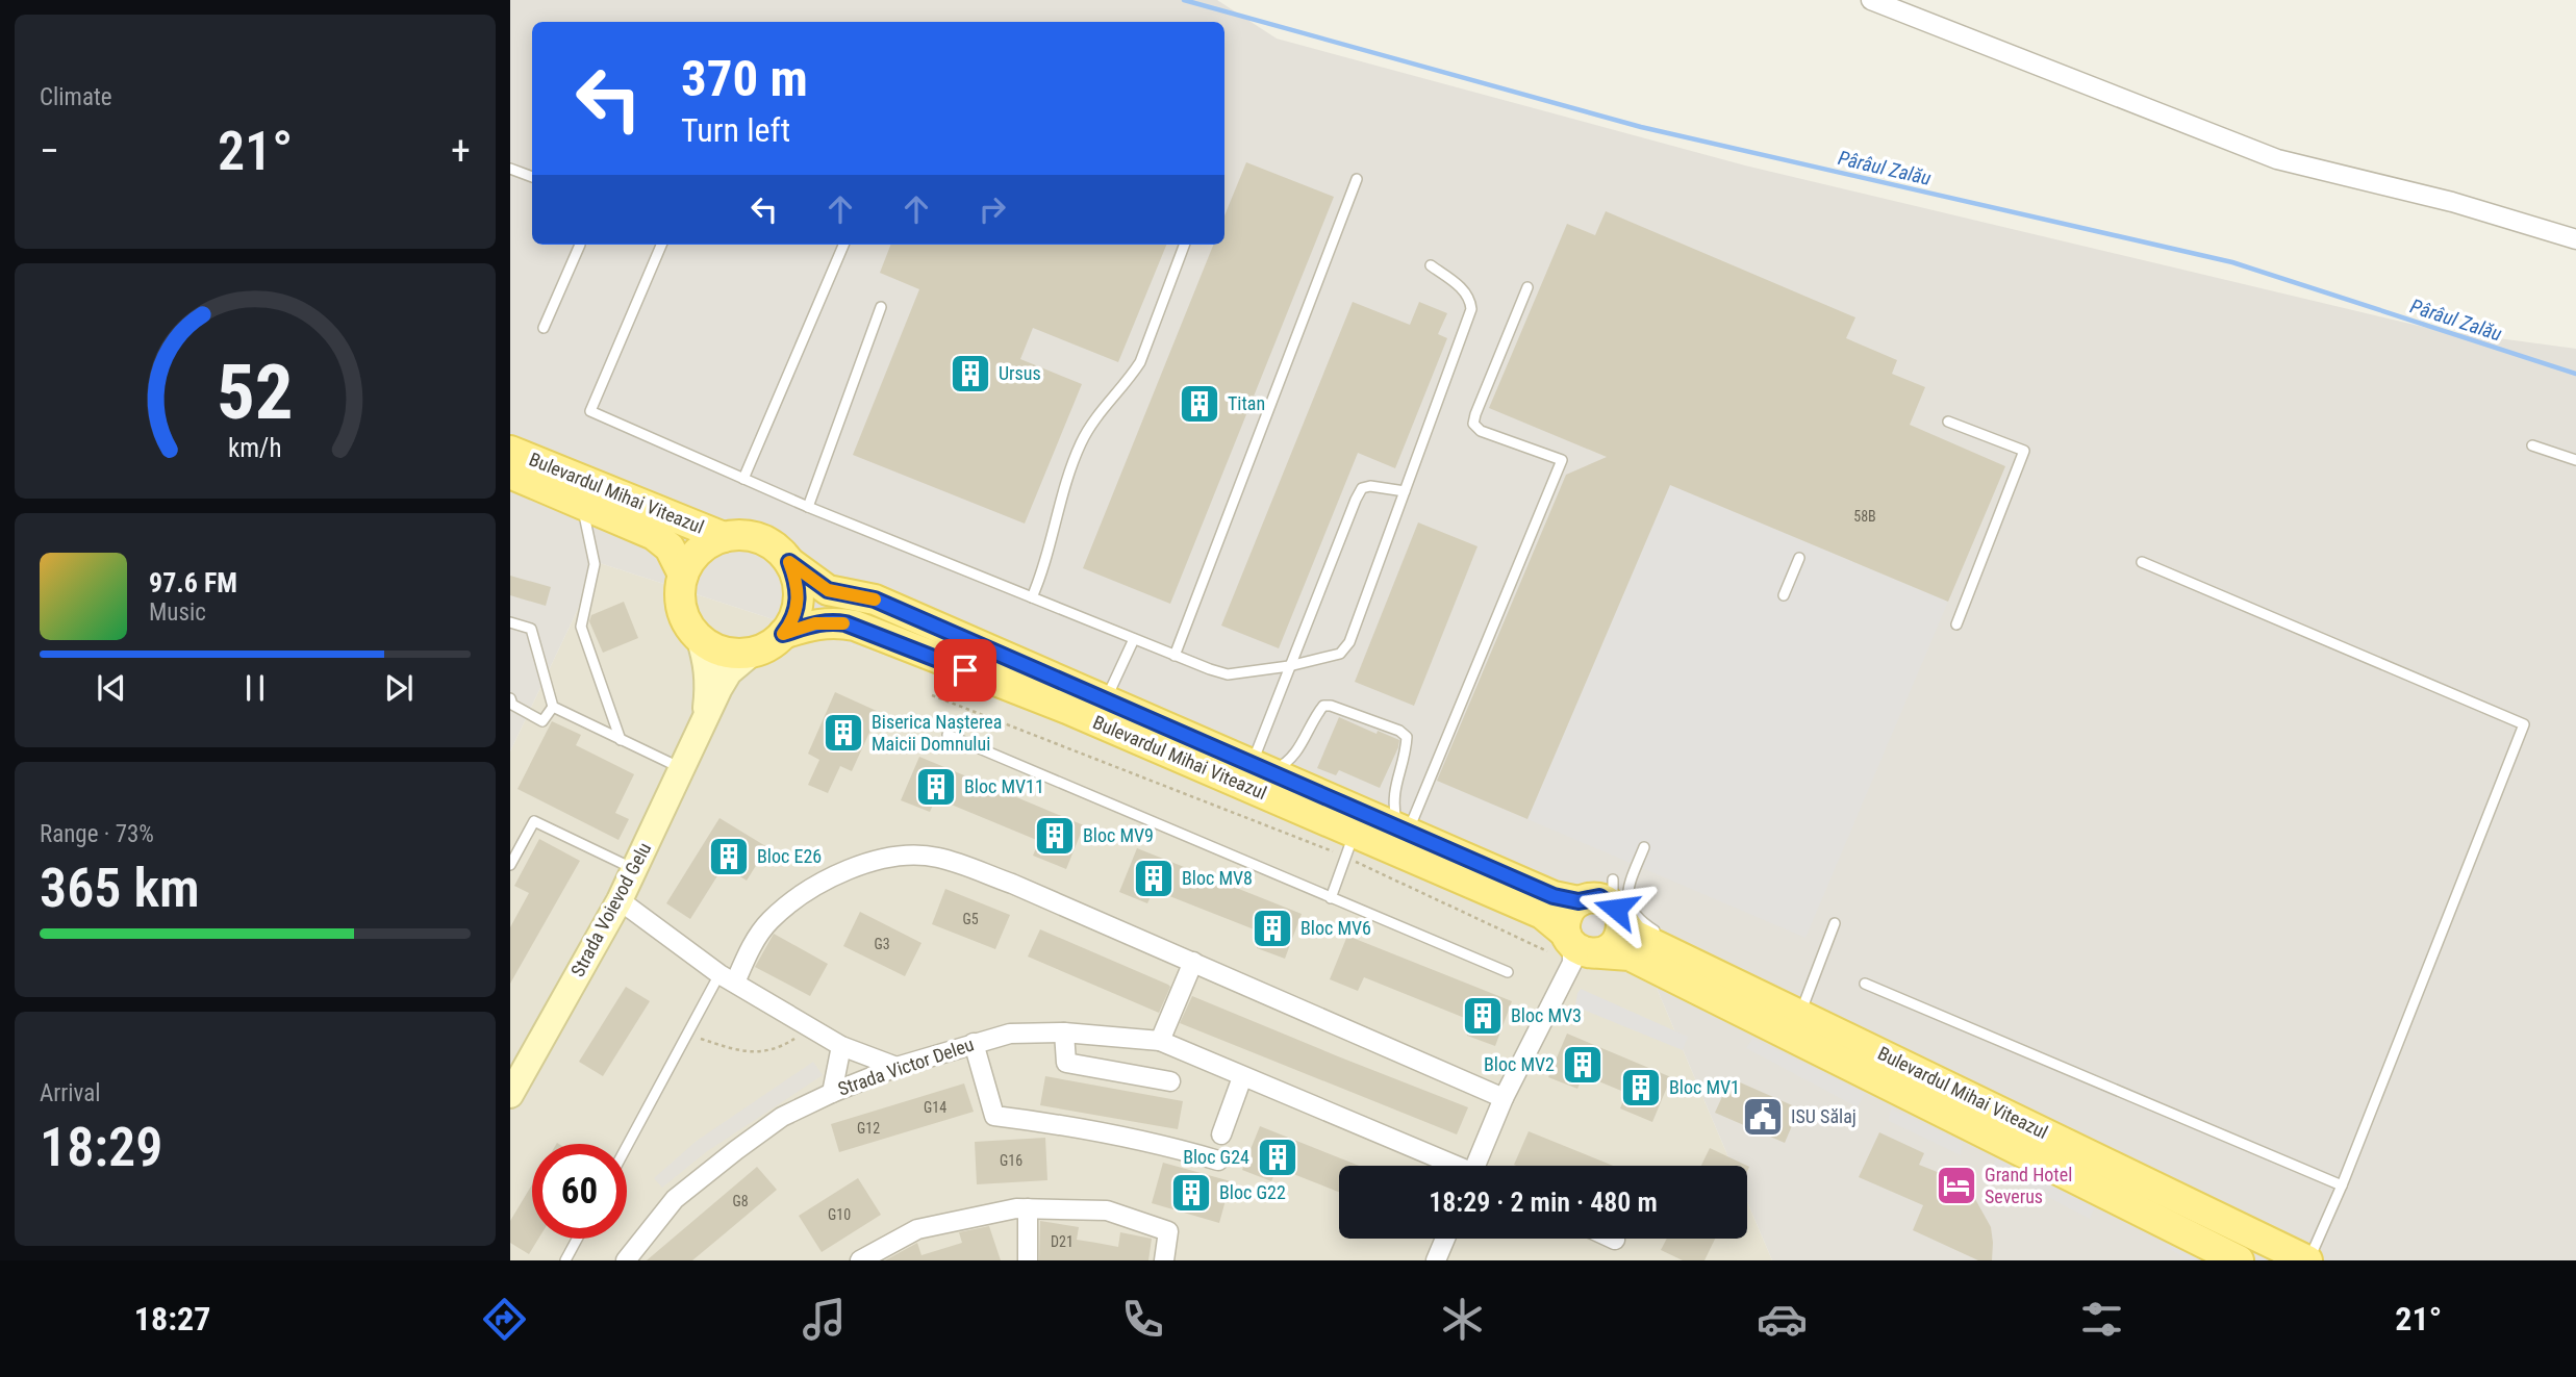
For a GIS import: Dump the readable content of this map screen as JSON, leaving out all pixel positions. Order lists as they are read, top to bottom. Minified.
{"streets":{"main road":["Bulevardul Mihai Viteazul"],"street":["Strada Voievod Gelu","Strada Victor Deleu"]},"crossings":[["Bulevardul Mihai Viteazul","Strada Voievod Gelu"]],"water":["Pârâul Zalău"],"places":{"building":["Ursus","Titan","Biserica Nașterea Maicii Domnului","Bloc MV11","Bloc MV9","Bloc E26","Bloc MV8","Bloc MV6","Bloc MV3","Bloc MV2","Bloc MV1","Bloc G24","Bloc G22"],"public building":["ISU Sălaj"],"hotel":["Grand Hotel Severus"]},"house_numbers":["58B","G5","G3","G14","G12","G16","G8","G10","D21"],"page":{"tile":["Climate",["Range · 73%","365 km"],["Arrival","18:29"]],"turn":["370 m","Turn left"],"heat":["−","21°","+"],"song":["97.6 FM","Music"],"limit":"60","trip":"18:29 · 2 min · 480 m","tabs":["18:27","21°"],"gauge":["52","km/h"]}}
